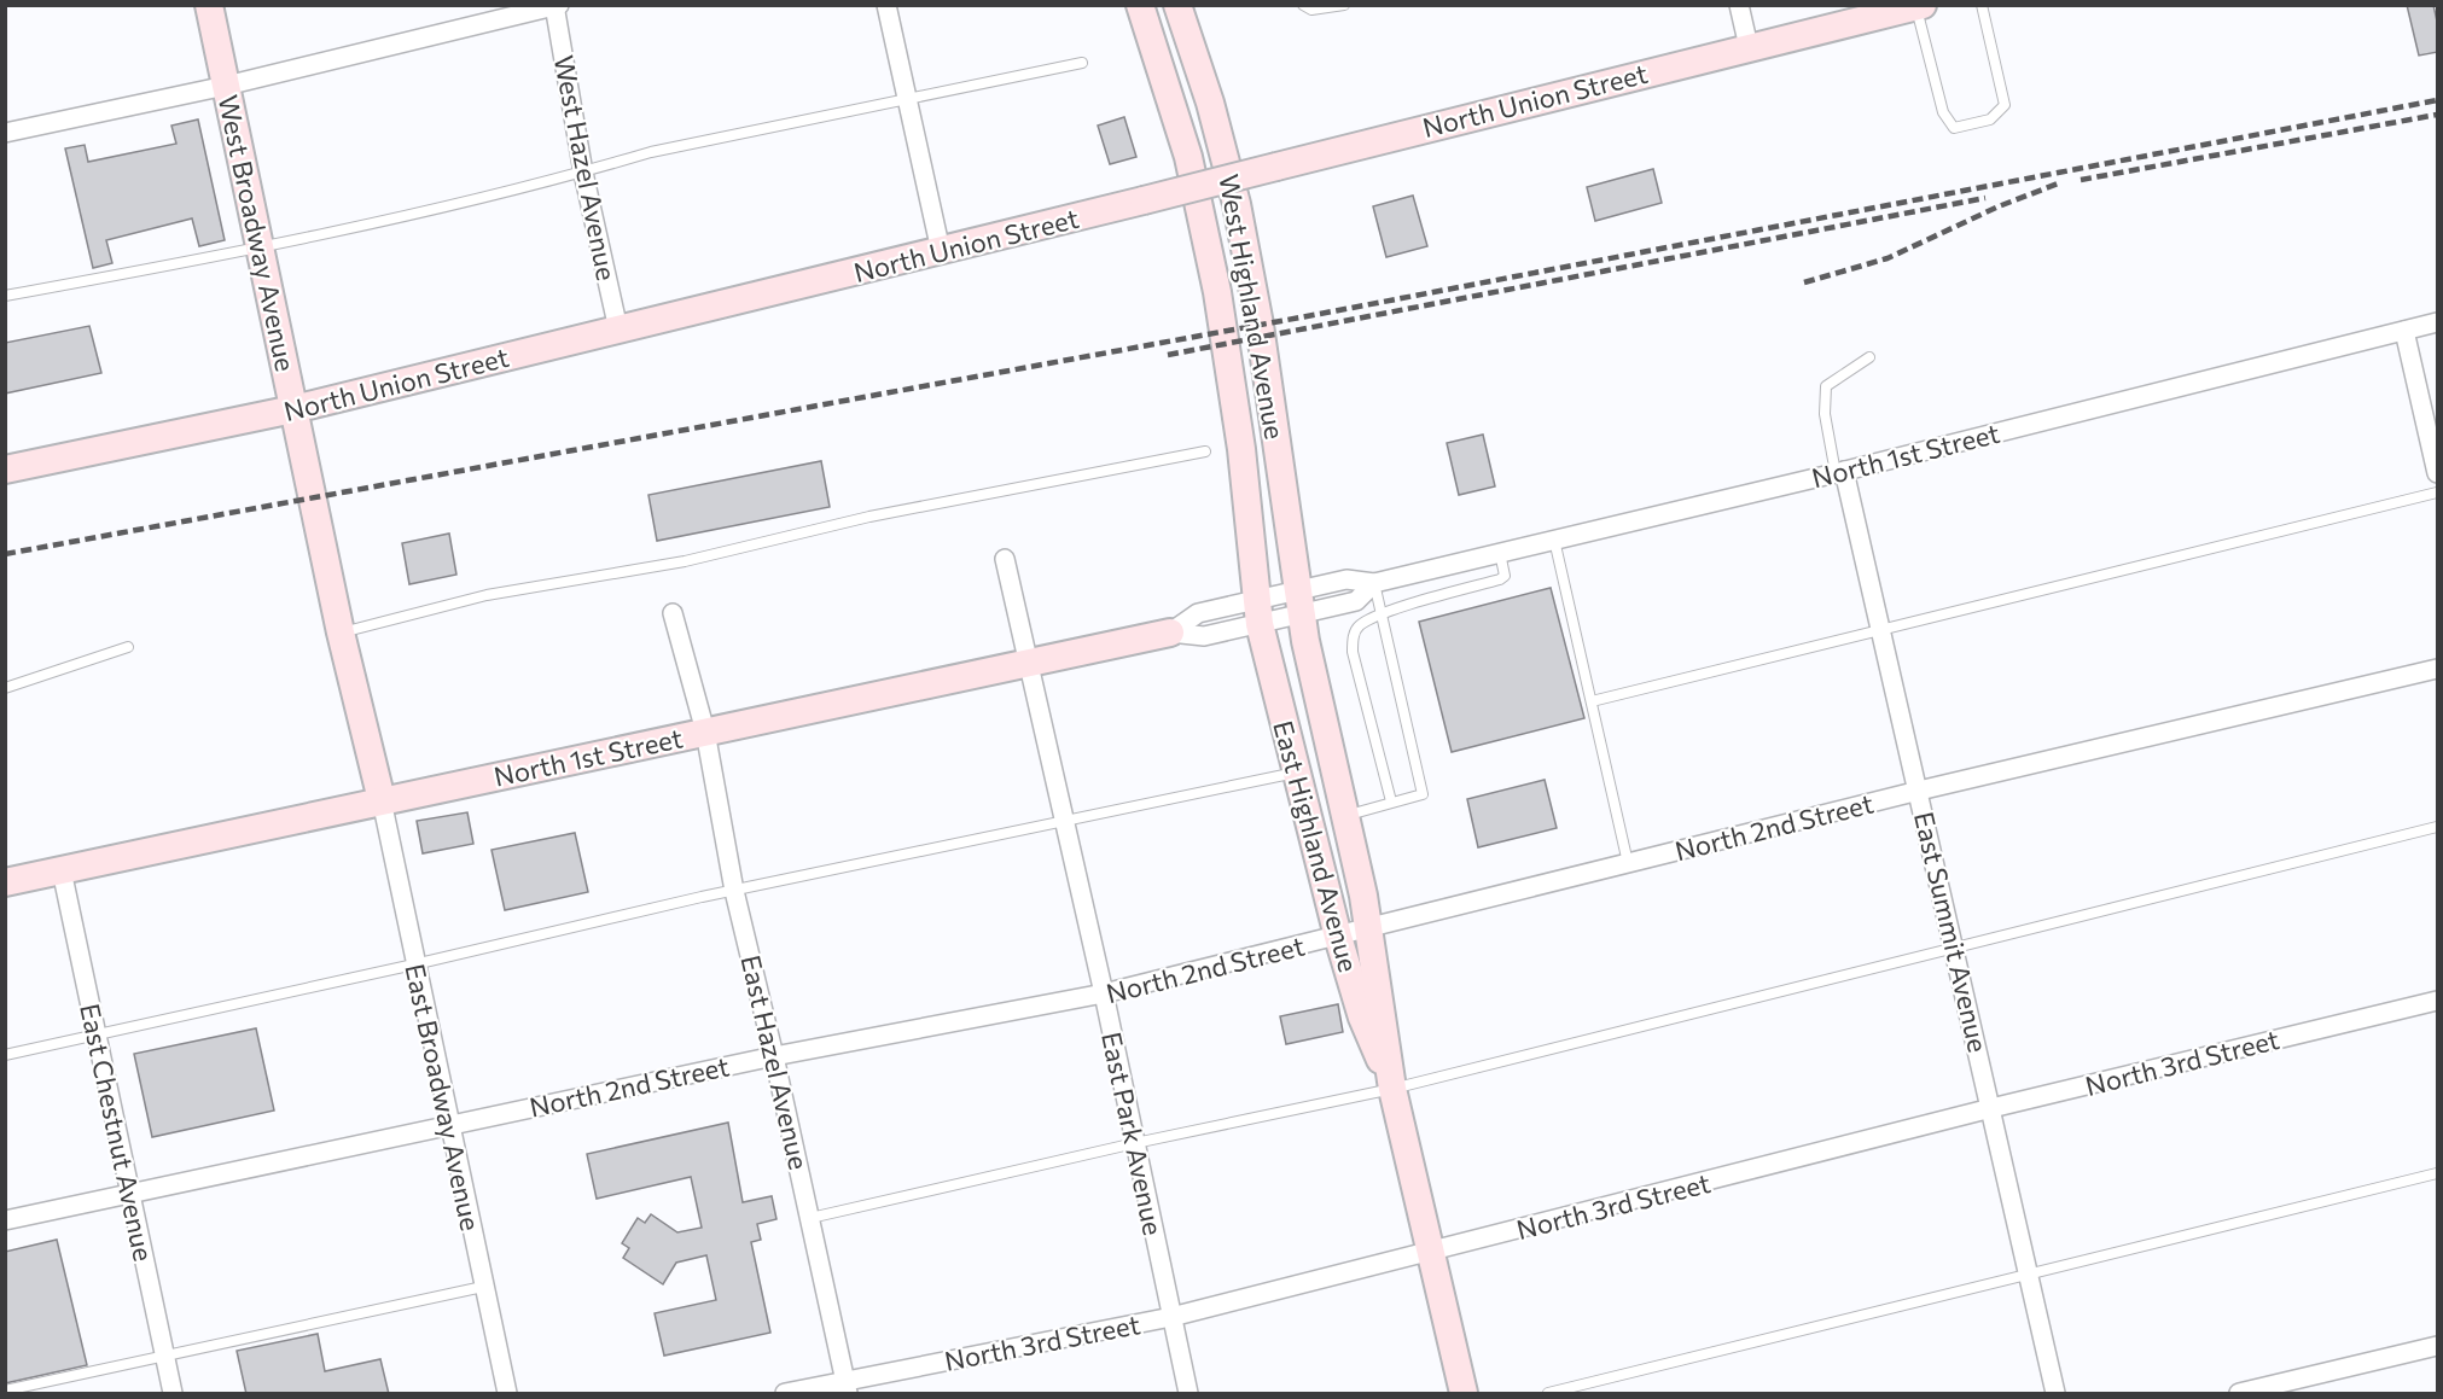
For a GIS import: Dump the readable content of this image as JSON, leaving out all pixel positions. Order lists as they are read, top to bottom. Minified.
{"streets":{"main road":["North Union Street","West Broadway Avenue","West Highland Avenue","North 1st Street","East Highland Avenue"],"street":["West Hazel Avenue","North 2nd Street","East Summit Avenue","East Hazel Avenue","North 3rd Street","East Broadway Avenue","East Chestnut Avenue","East Park Avenue"]},"crossings":[["North Union Street","West Hazel Avenue"],["North Union Street","West Broadway Avenue"],["West Broadway Avenue","North 1st Street"],["West Broadway Avenue","East Broadway Avenue"],["West Highland Avenue","North 1st Street"],["West Highland Avenue","East Highland Avenue"],["North 1st Street","East Highland Avenue"],["North 1st Street","East Summit Avenue"],["North 1st Street","East Hazel Avenue"],["North 1st Street","East Broadway Avenue"],["North 1st Street","East Chestnut Avenue"],["North 1st Street","East Park Avenue"],["North 2nd Street","East Highland Avenue"],["North 2nd Street","East Summit Avenue"],["North 2nd Street","East Hazel Avenue"],["North 2nd Street","East Broadway Avenue"],["North 2nd Street","East Chestnut Avenue"],["North 2nd Street","East Park Avenue"],["East Highland Avenue","North 3rd Street"],["East Summit Avenue","North 3rd Street"],["East Hazel Avenue","North 3rd Street"],["North 3rd Street","East Park Avenue"]]}
